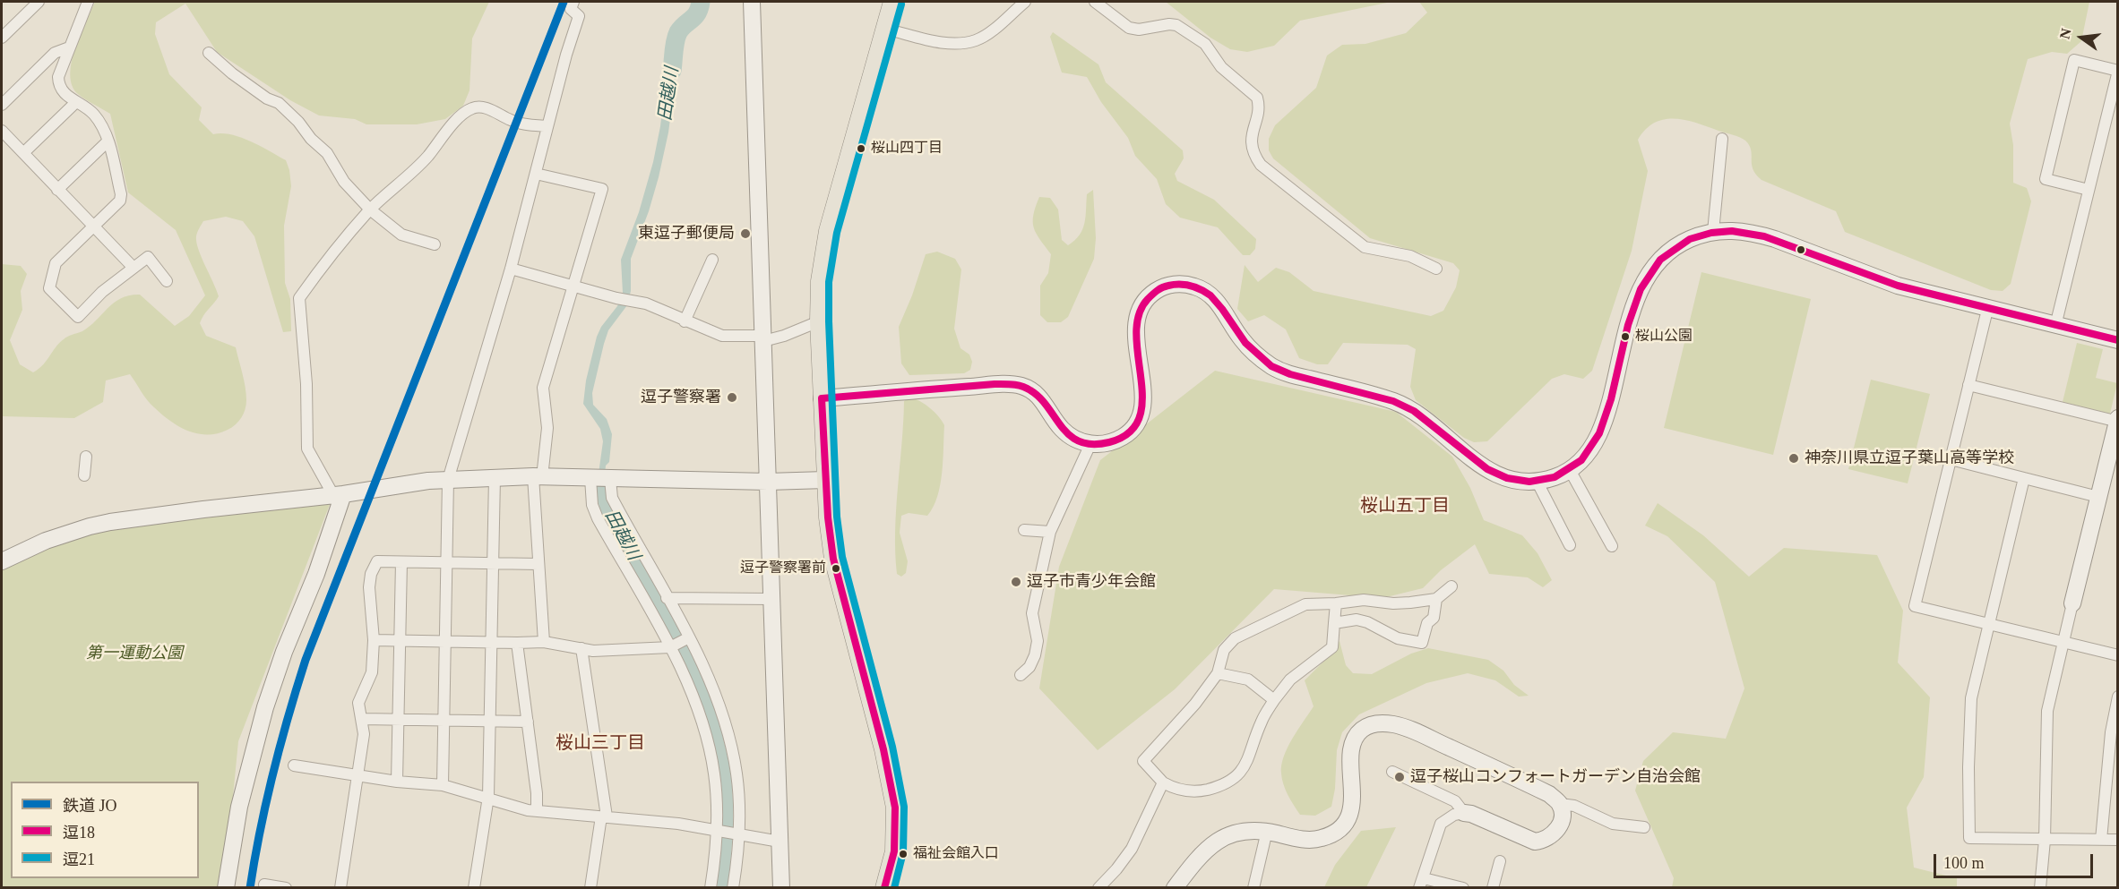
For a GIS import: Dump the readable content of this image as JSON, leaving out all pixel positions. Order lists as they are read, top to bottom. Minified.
{"districts":["桜山五丁目","桜山三丁目"],"water":["田越川"],"parks":["第一運動公園"],"places":["桜山四丁目","東逗子郵便局","桜山公園","逗子警察署","神奈川県立逗子葉山高等学校","逗子警察署前","逗子市青少年会館","逗子桜山コンフォートガーデン自治会館","福祉会館入口"],"lines":["rail line JO","transit line 逗21","transit line 逗18"],"legend":["鉄道 JO","逗18","逗21"],"scale_bar":"100 m","north":"left"}
